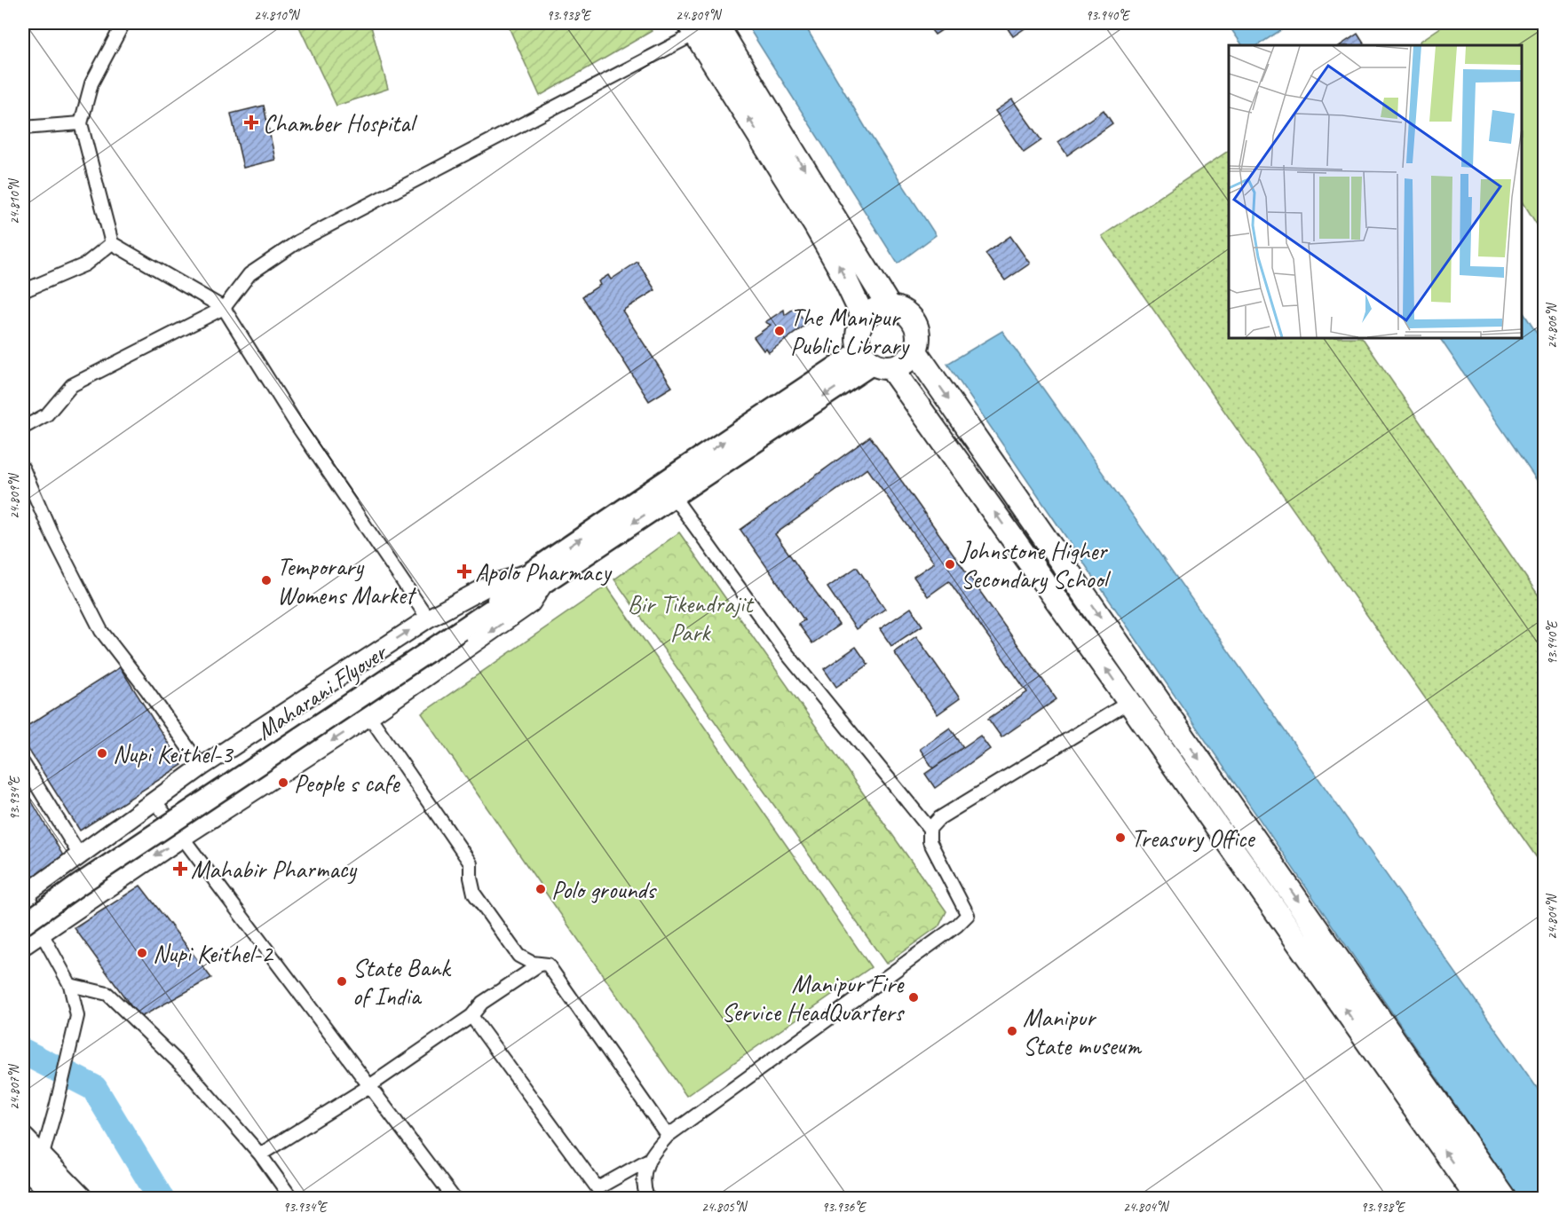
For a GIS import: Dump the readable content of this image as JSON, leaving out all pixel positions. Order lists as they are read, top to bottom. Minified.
{"streets":{"main road":["Maharani Flyover"]},"parks":["Bir Tikendrajit Park"],"places":{"health":["Chamber Hospital","Apolo Pharmacy","Mahabir Pharmacy"],"other":["The Manipur Public Library","Johnstone Higher Secondary School","Temporary Womens Market","Nupi Keithel-3","People s cafe","Treasury Office","Polo grounds","Nupi Keithel-2","State Bank of India","Manipur Fire Service HeadQuarters","Manipur State museum"]},"coordinates":["24.810°N","93.938°E","24.809°N","93.940°E","24.806°N","93.934°E","24.804°N","24.807°N","24.805°N","93.936°E"]}
